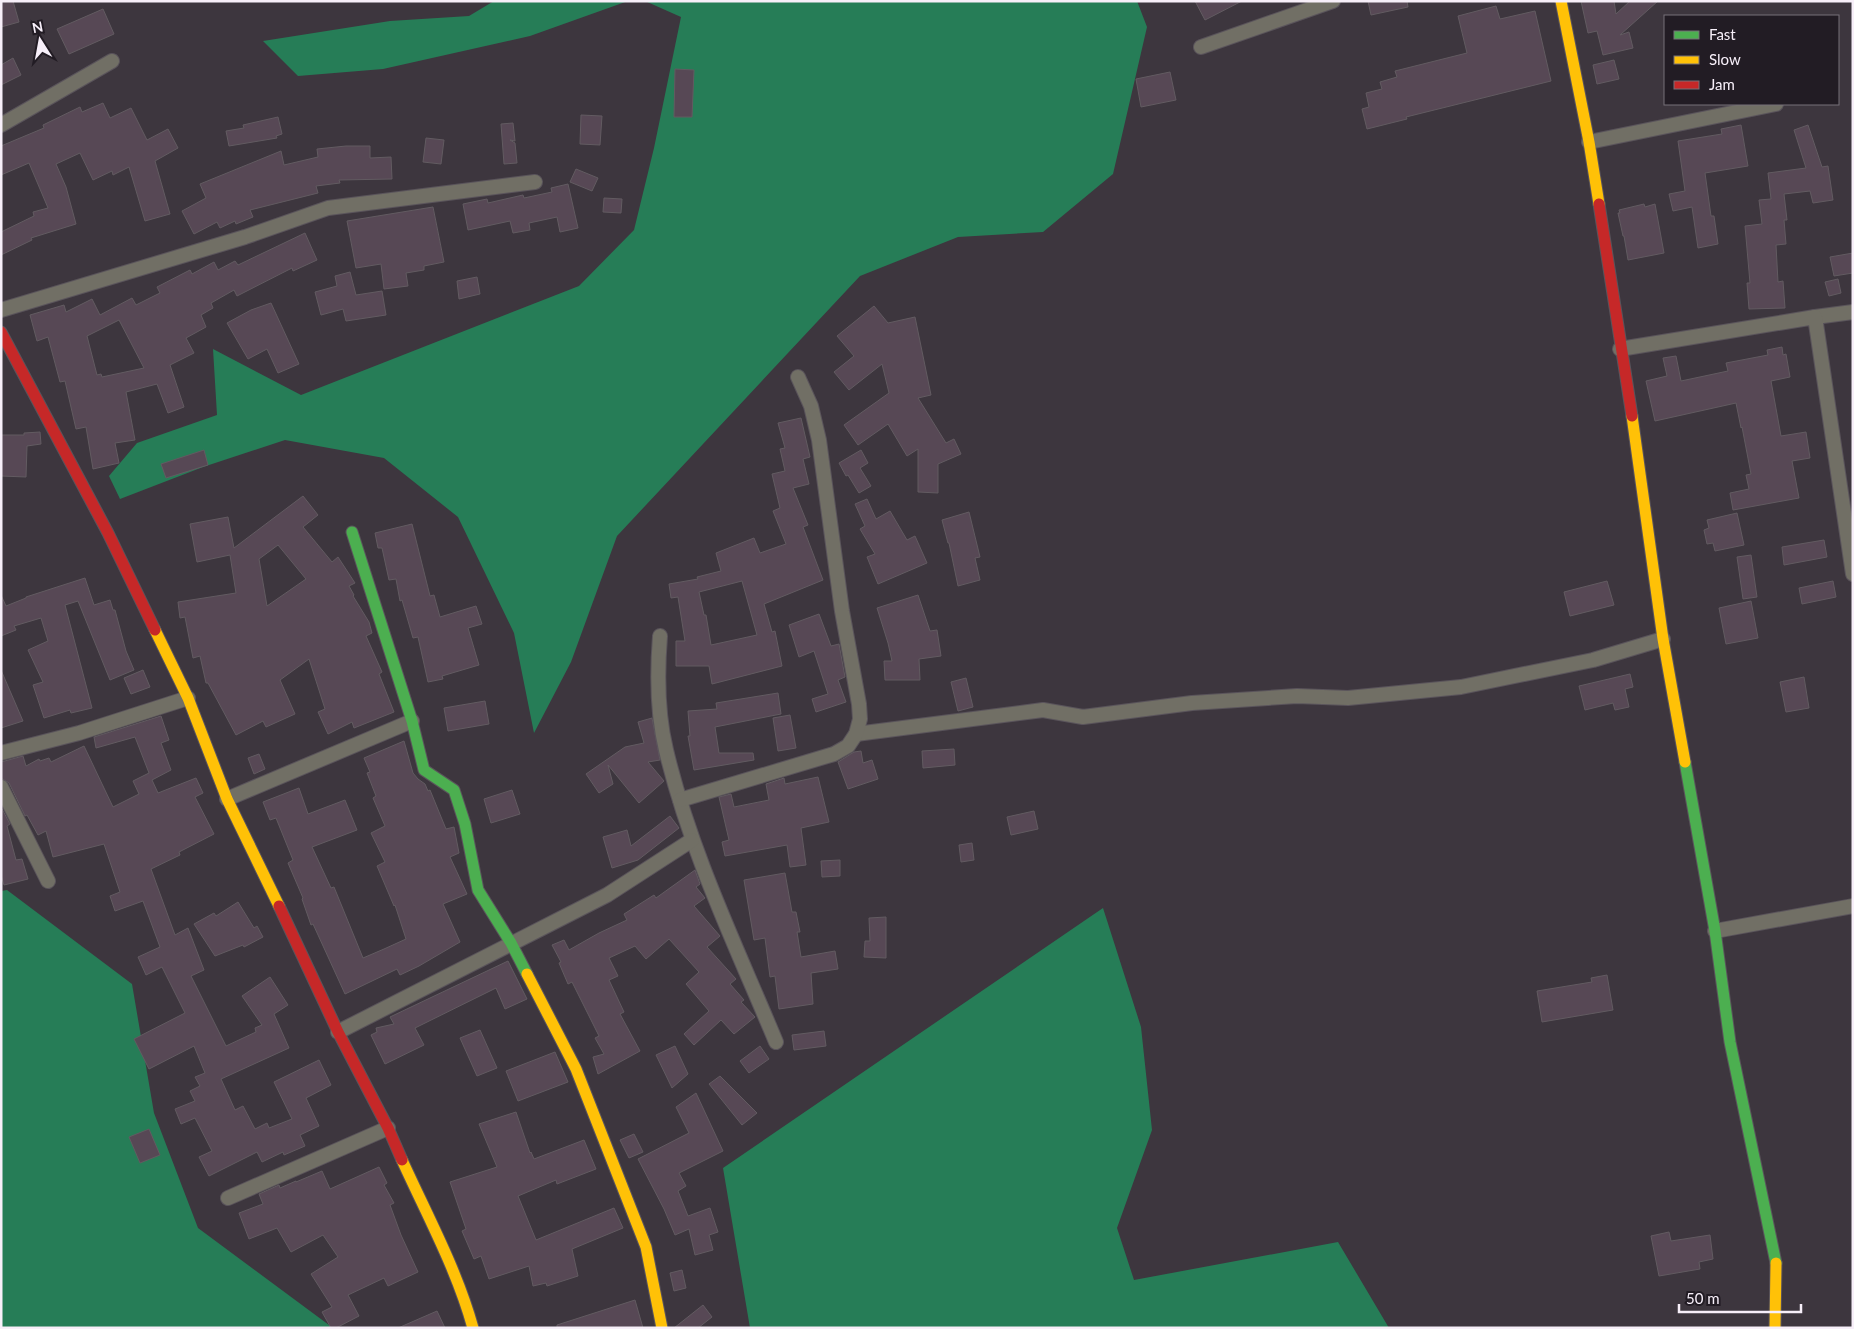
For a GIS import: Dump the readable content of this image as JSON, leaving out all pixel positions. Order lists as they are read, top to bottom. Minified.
{"legend":["Fast","Slow","Jam"],"scale_bar":"50 m","north":"top"}
